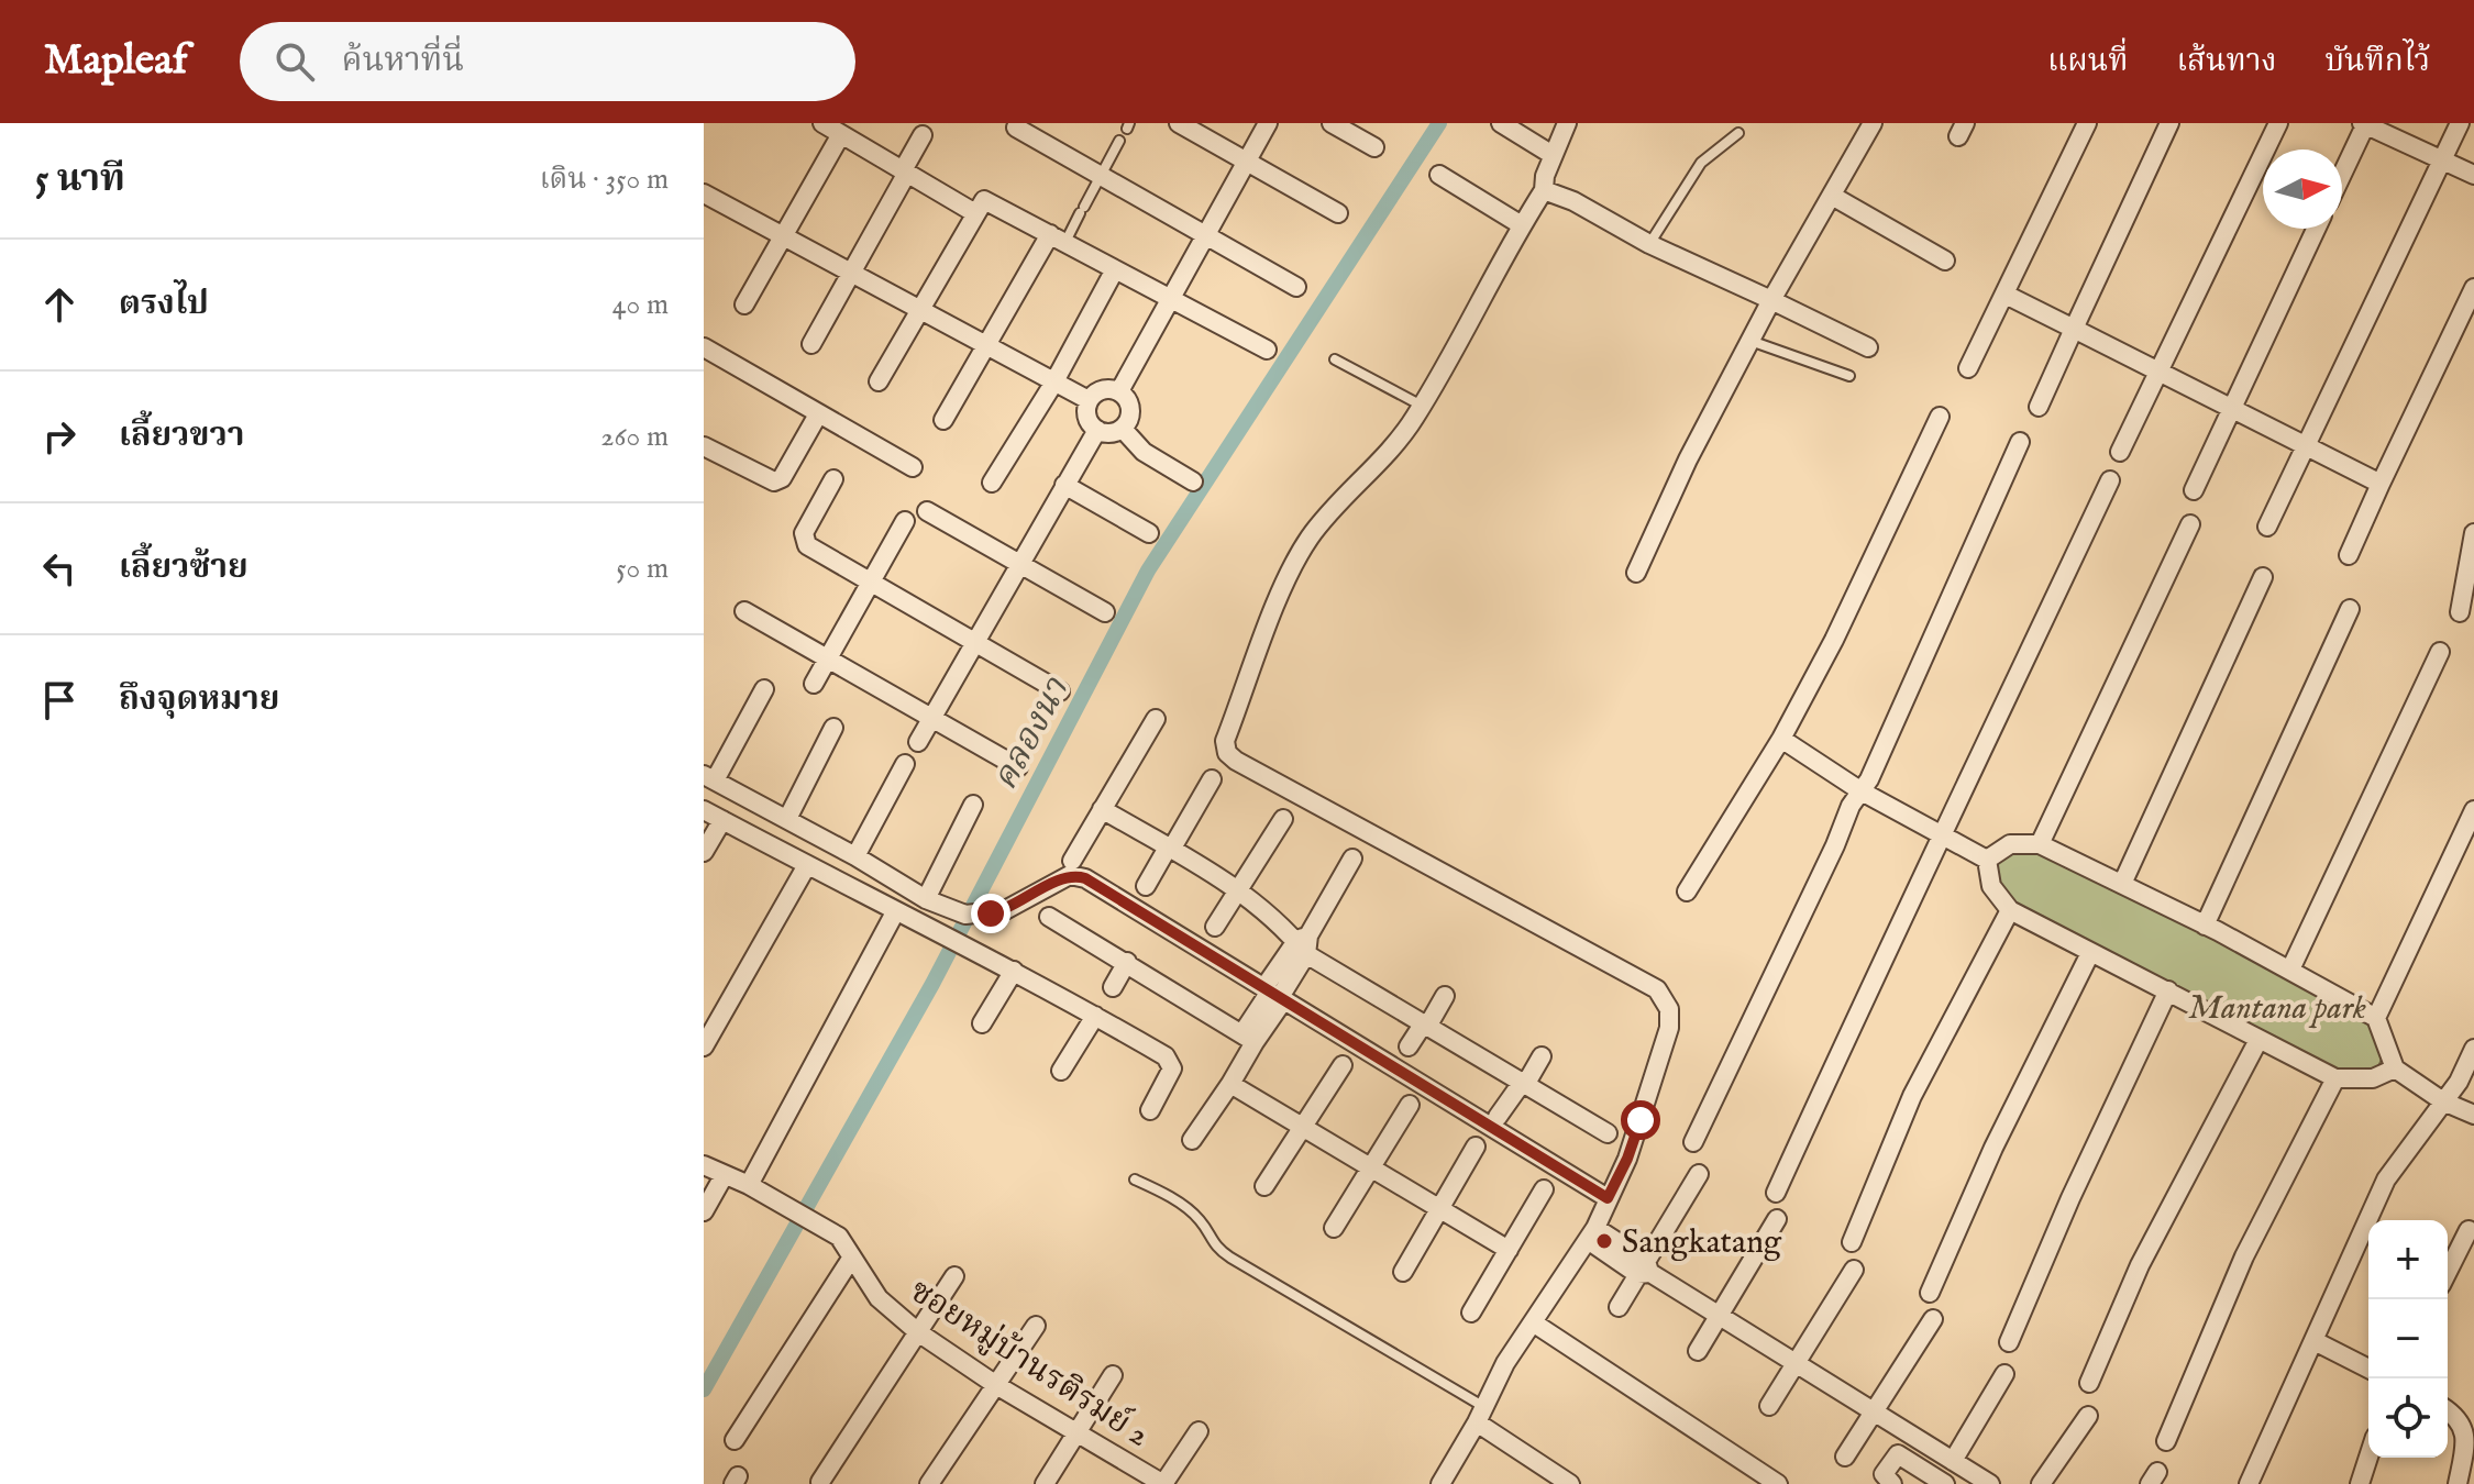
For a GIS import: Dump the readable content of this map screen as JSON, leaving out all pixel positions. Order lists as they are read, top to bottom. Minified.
{"streets":{"street":["ซอยหมู่บ้านรติรมย์ 2"]},"water":["คลองนา"],"parks":["Mantana park"],"places":["Sangkatang"],"north":"right","page":{"header":"Mapleaf","search":"ค้นหาที่นี่","nav":["แผนที่","เส้นทาง","บันทึกไว้"],"heading":["5 นาที","เดิน · 350 m"],"list":[["ตรงไป","40 m"],["เลี้ยวขวา","260 m"],["เลี้ยวซ้าย","50 m"],"ถึงจุดหมาย"],"map_buttons":["+","−"]}}
